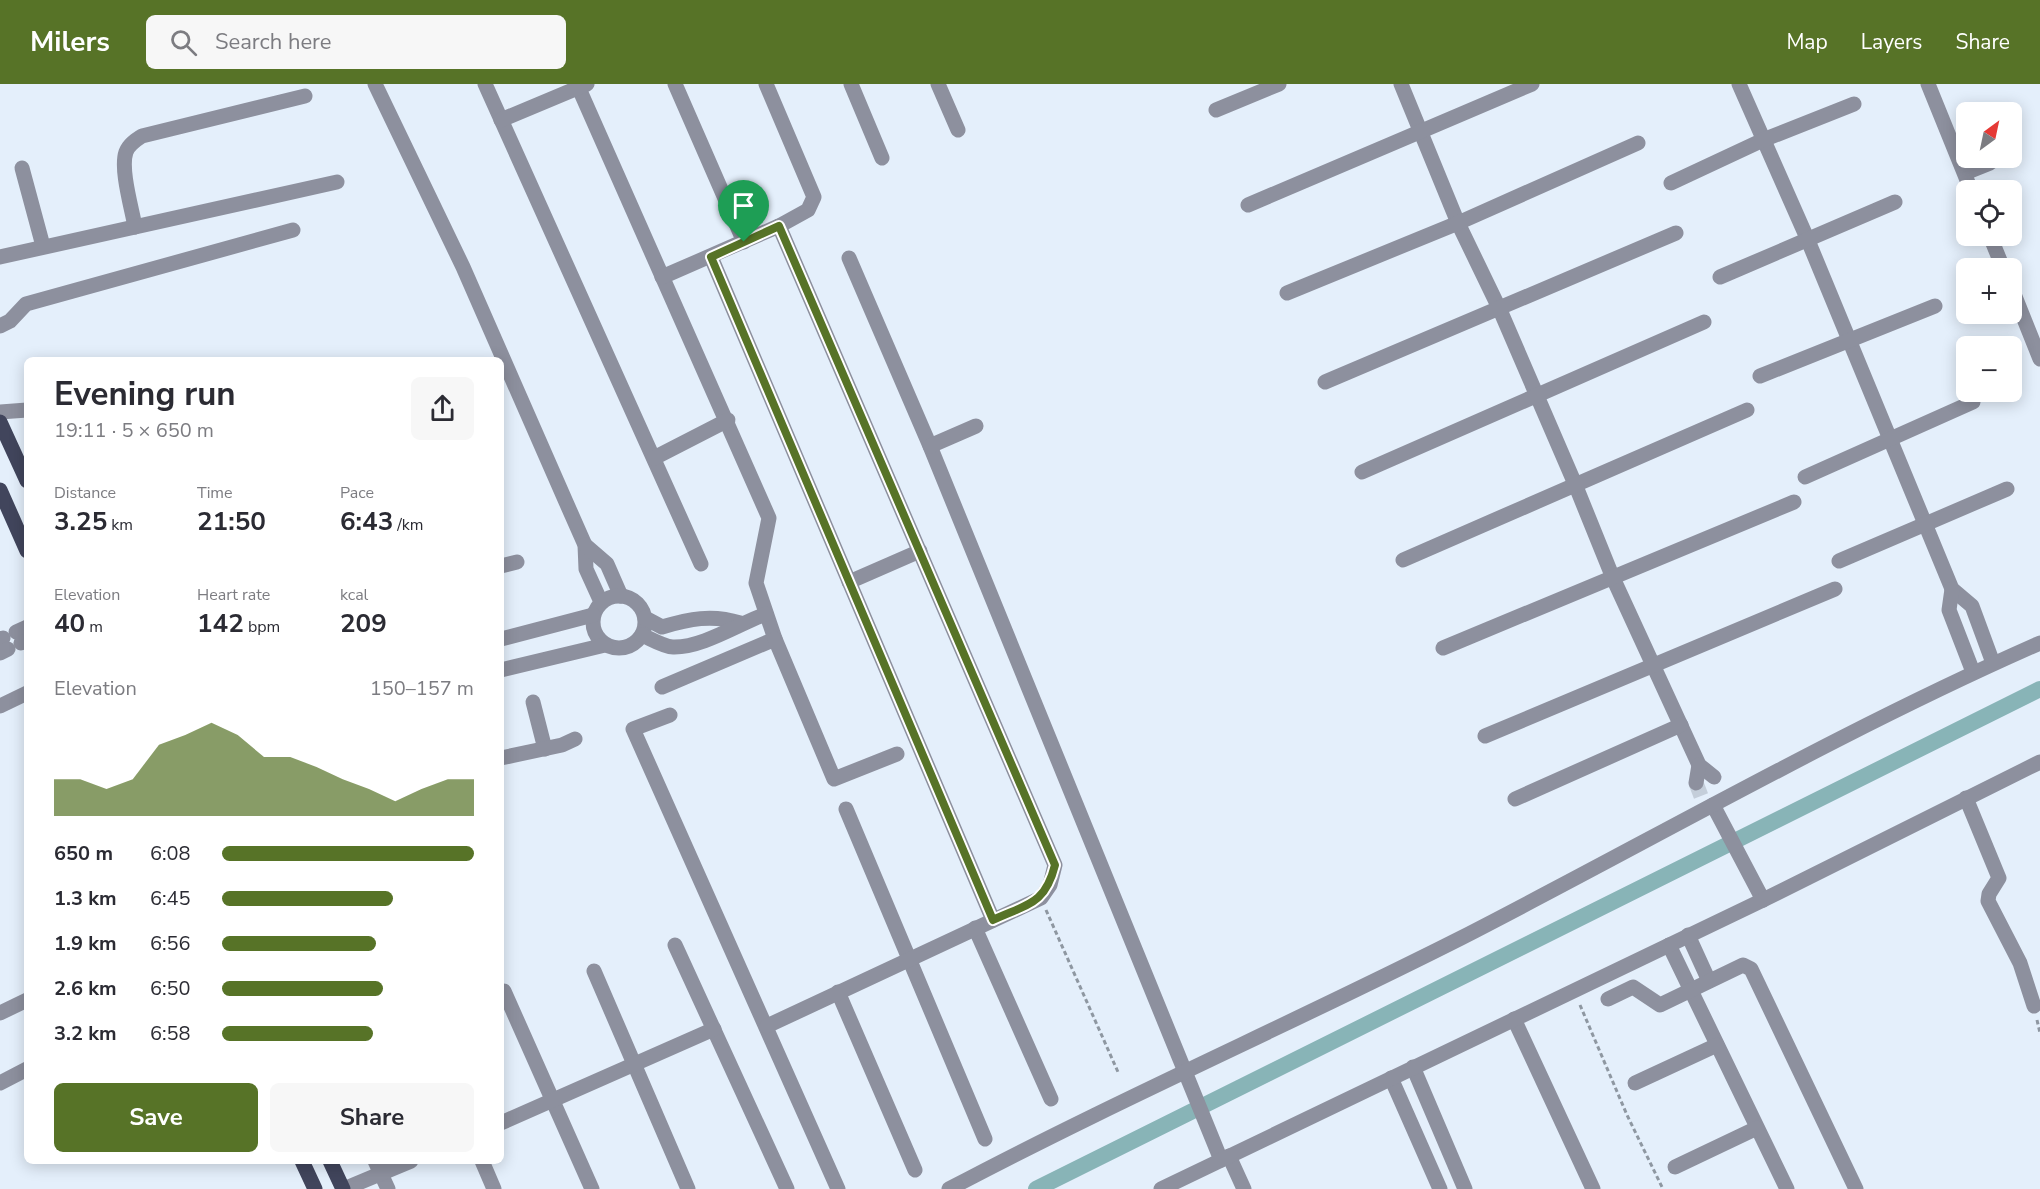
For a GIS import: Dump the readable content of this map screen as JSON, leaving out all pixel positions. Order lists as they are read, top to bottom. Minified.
{"north":"top right","page":{"header":"Milers","search":"Search here","nav":["Map","Layers","Share"],"map_buttons":["+","−"],"heading":["Evening run","19:11 · 5 × 650 m"],"stats":[["Distance","3.25 km"],["Time","21:50"],["Pace","6:43 /km"],["Elevation","40 m"],["Heart rate","142 bpm"],["kcal","209"]],"chart":["Elevation","150–157 m"],"list":[{"name":"650 m","note":"6:08"},{"name":"1.3 km","note":"6:45"},{"name":"1.9 km","note":"6:56"},{"name":"2.6 km","note":"6:50"},{"name":"3.2 km","note":"6:58"}],"buttons":["Save","Share"]}}
